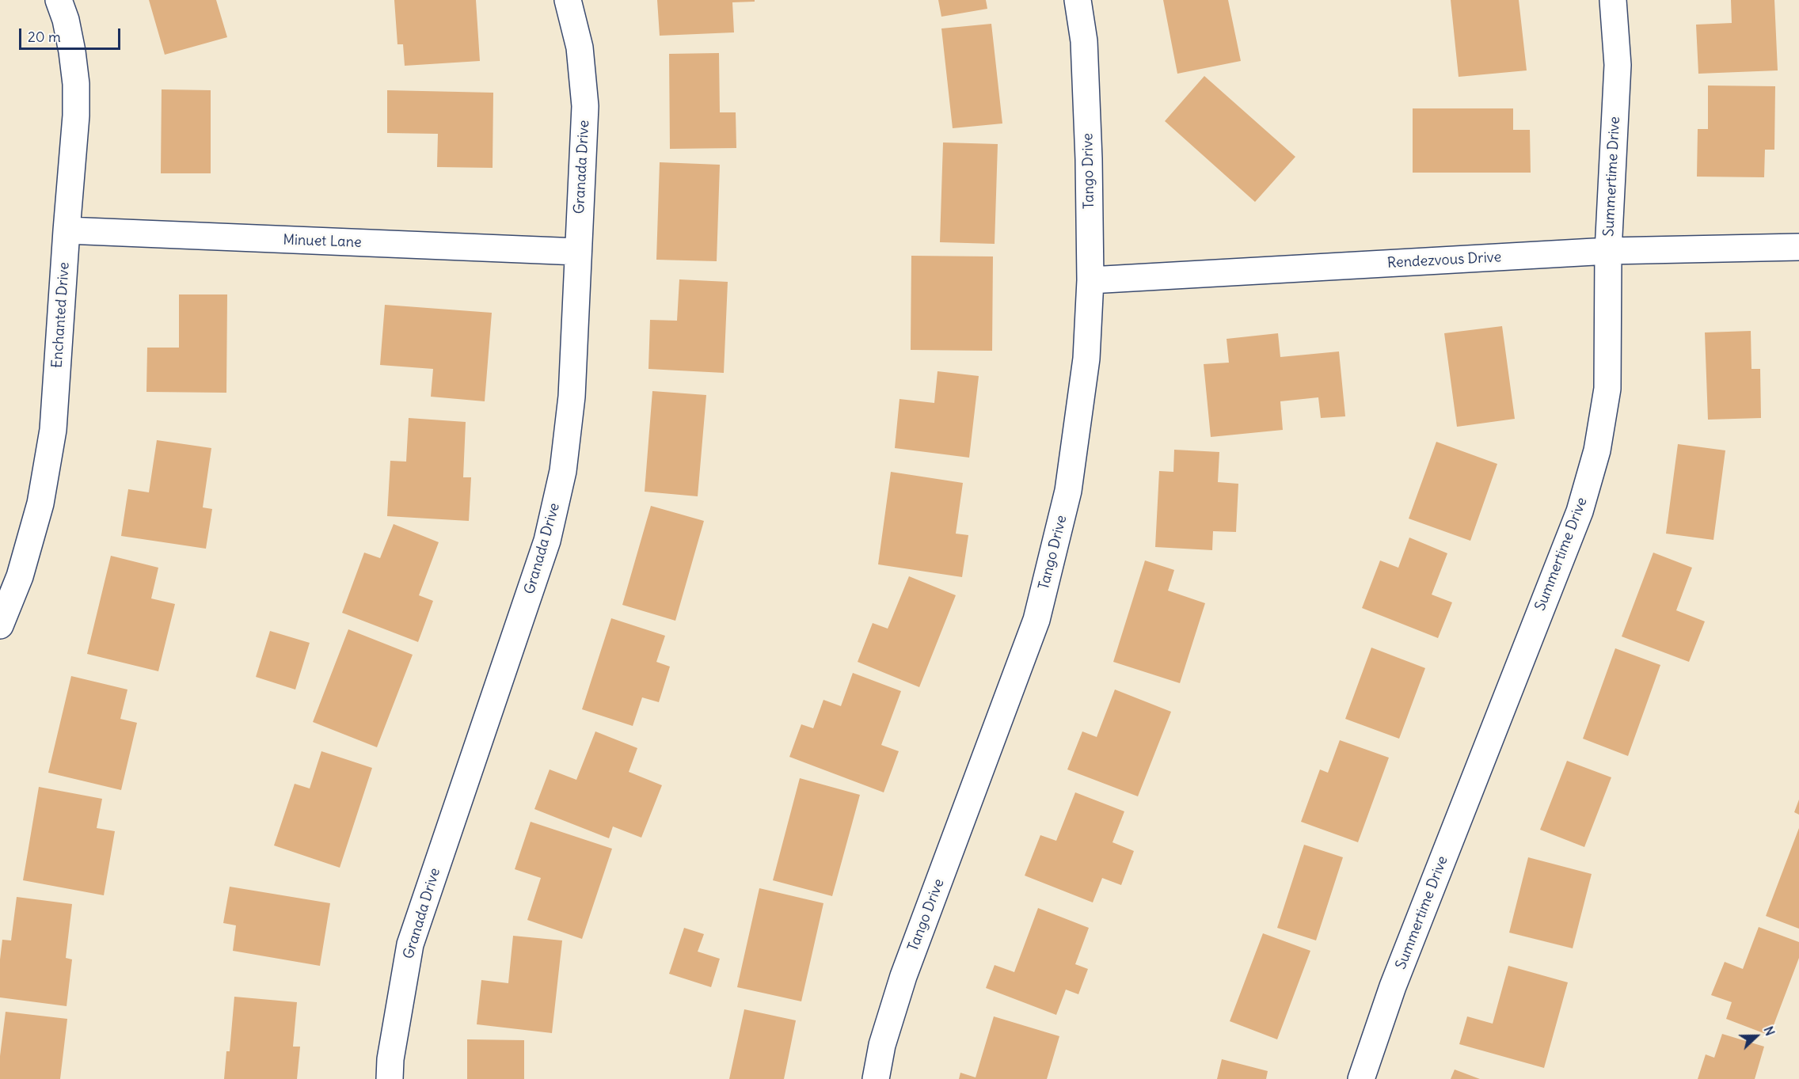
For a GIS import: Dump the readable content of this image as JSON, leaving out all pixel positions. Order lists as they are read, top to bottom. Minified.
{"streets":{"street":["Granada Drive","Tango Drive","Summertime Drive","Minuet Lane","Rendezvous Drive","Enchanted Drive"]},"crossings":[["Granada Drive","Minuet Lane"],["Tango Drive","Rendezvous Drive"],["Summertime Drive","Rendezvous Drive"],["Minuet Lane","Enchanted Drive"]],"scale_bar":"20 m","north":"right"}
